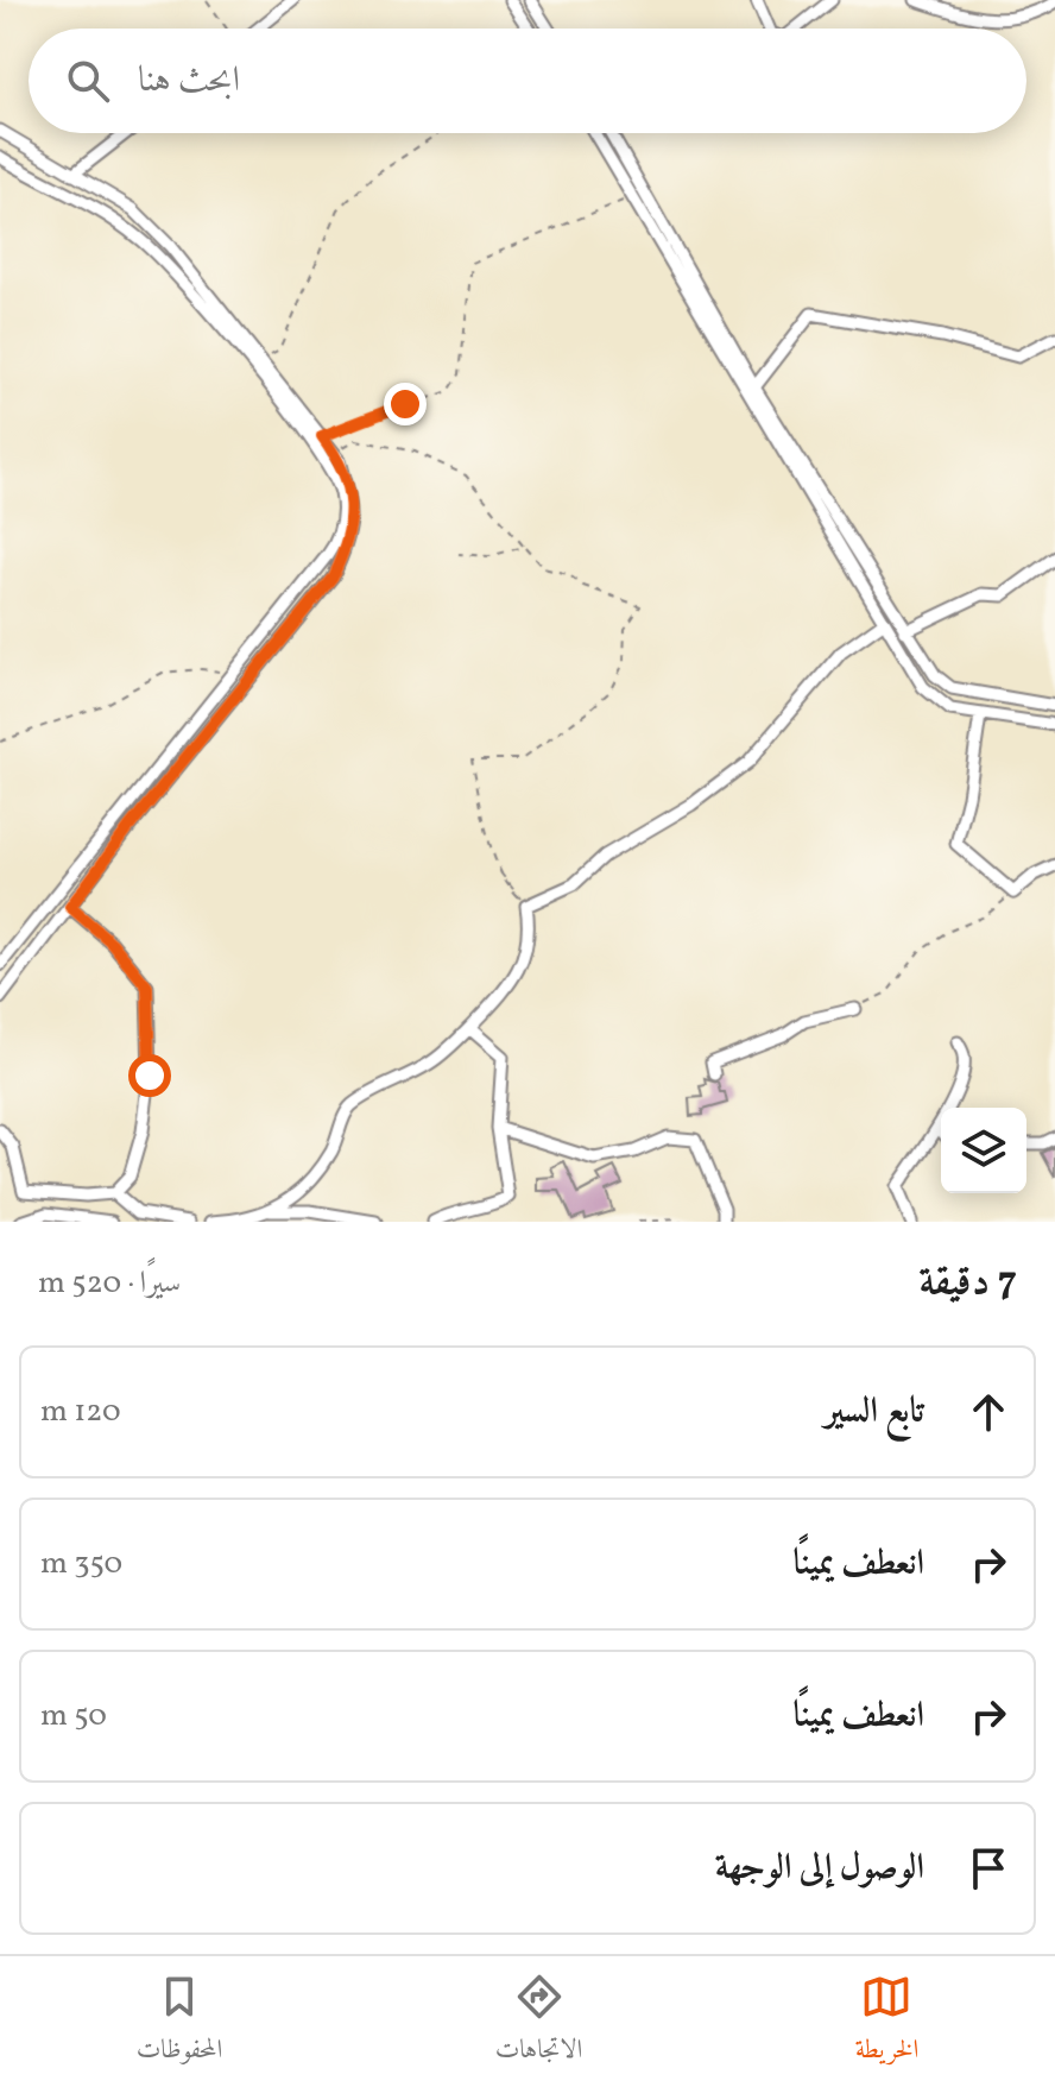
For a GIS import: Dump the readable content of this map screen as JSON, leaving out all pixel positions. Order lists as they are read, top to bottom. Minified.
{"page":{"search":"ابحث هنا","heading":["7 دقيقة","سيرًا · 520 m"],"list":[["تابع السير","120 m"],["انعطف يمينًا","350 m"],["انعطف يمينًا","50 m"],"الوصول إلى الوجهة"],"nav":["الخريطة","الاتجاهات","المحفوظات"]}}
